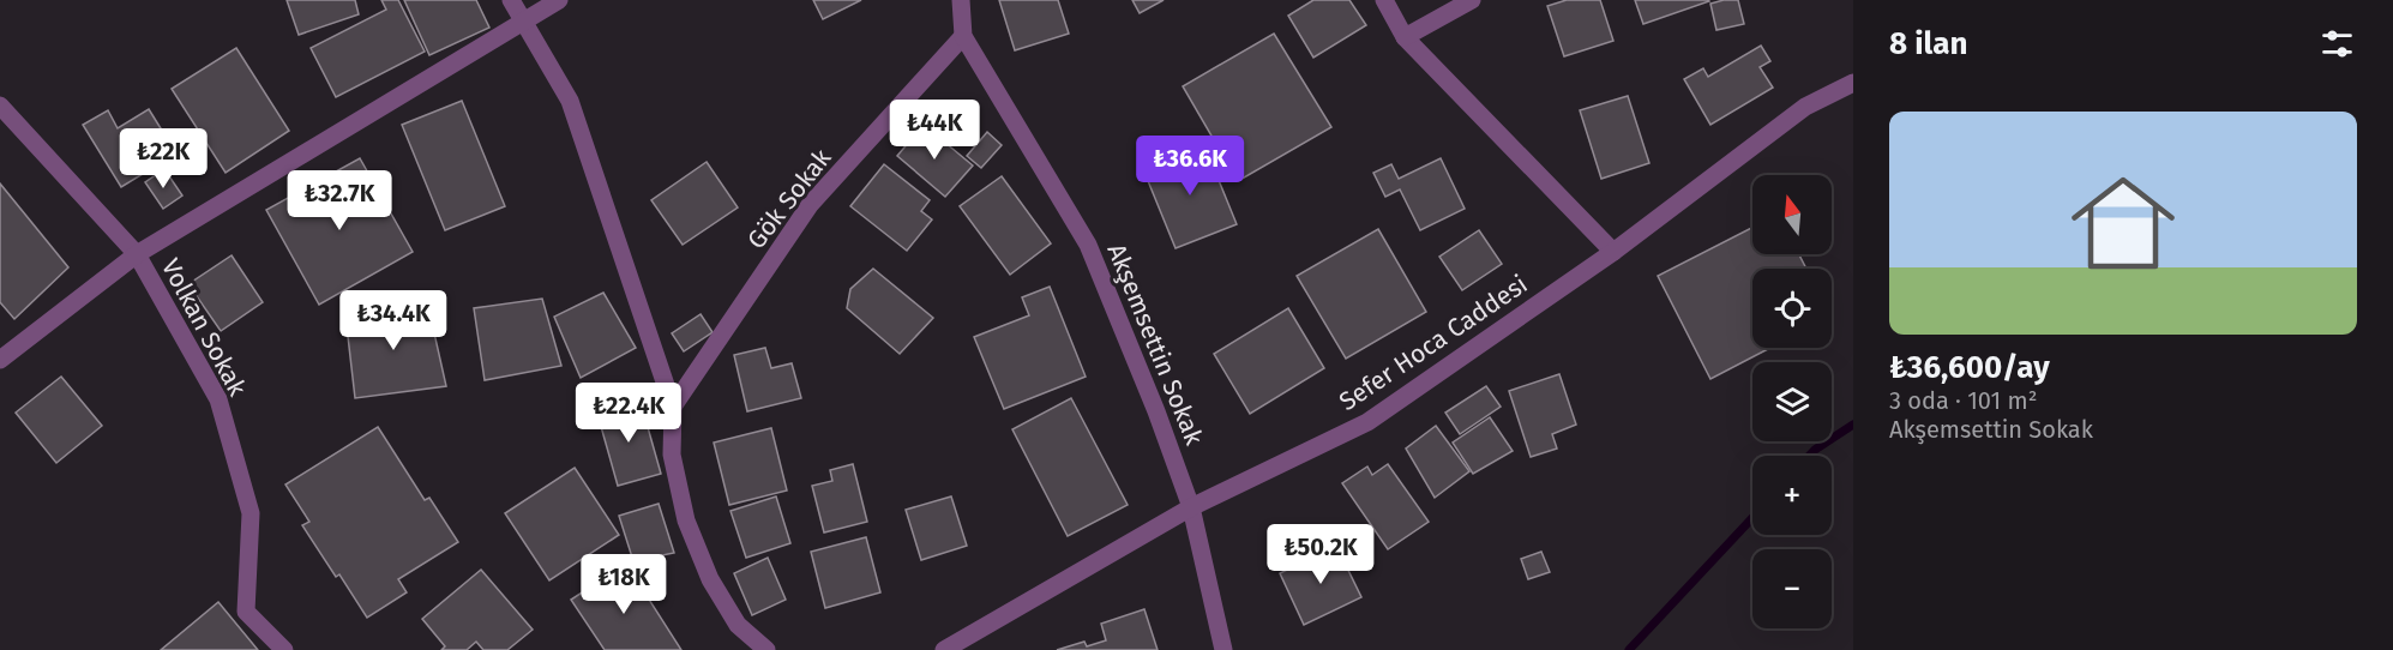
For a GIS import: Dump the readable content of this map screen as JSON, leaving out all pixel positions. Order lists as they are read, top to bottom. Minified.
{"streets":{"street":["Gök Sokak","Volkan Sokak","Sefer Hoca Caddesi","Akşemsettin Sokak"]},"crossings":[["Gök Sokak","Akşemsettin Sokak"],["Sefer Hoca Caddesi","Akşemsettin Sokak"]],"north":"top","page":{"heading":"8 ilan","list":[{"name":"₺36,600/ay","note":"3 oda · 101 m² · Akşemsettin Sokak"}],"price":["₺44K","₺22K","₺36.6K","₺32.7K","₺34.4K","₺22.4K","₺50.2K","₺18K"],"map_buttons":["+","−"]}}
